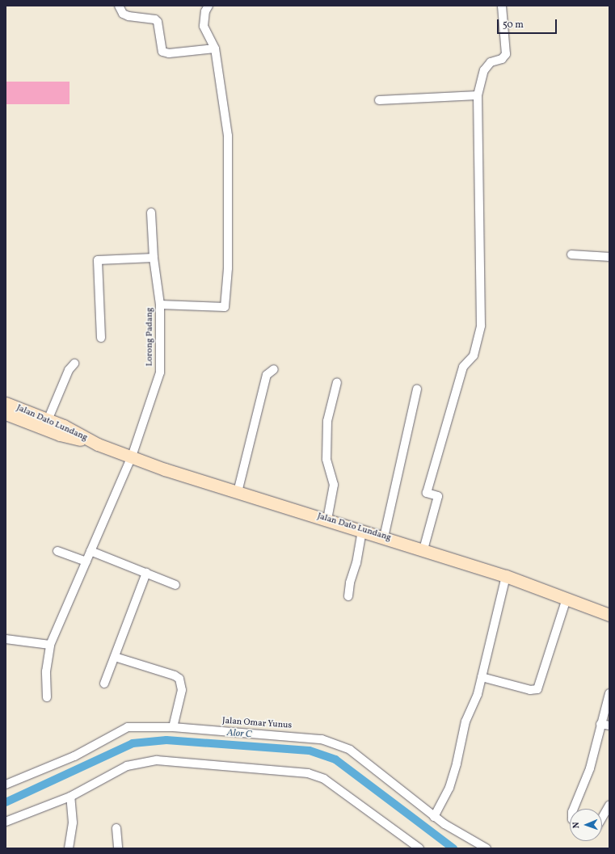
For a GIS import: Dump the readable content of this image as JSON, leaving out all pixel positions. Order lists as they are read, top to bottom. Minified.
{"streets":{"main road":["Jalan Dato Lundang"],"street":["Lorong Padang","Jalan Omar Yunus"]},"crossings":[["Lorong Padang","Jalan Dato Lundang"]],"water":["Alor C"],"scale_bar":"50 m","north":"left"}
